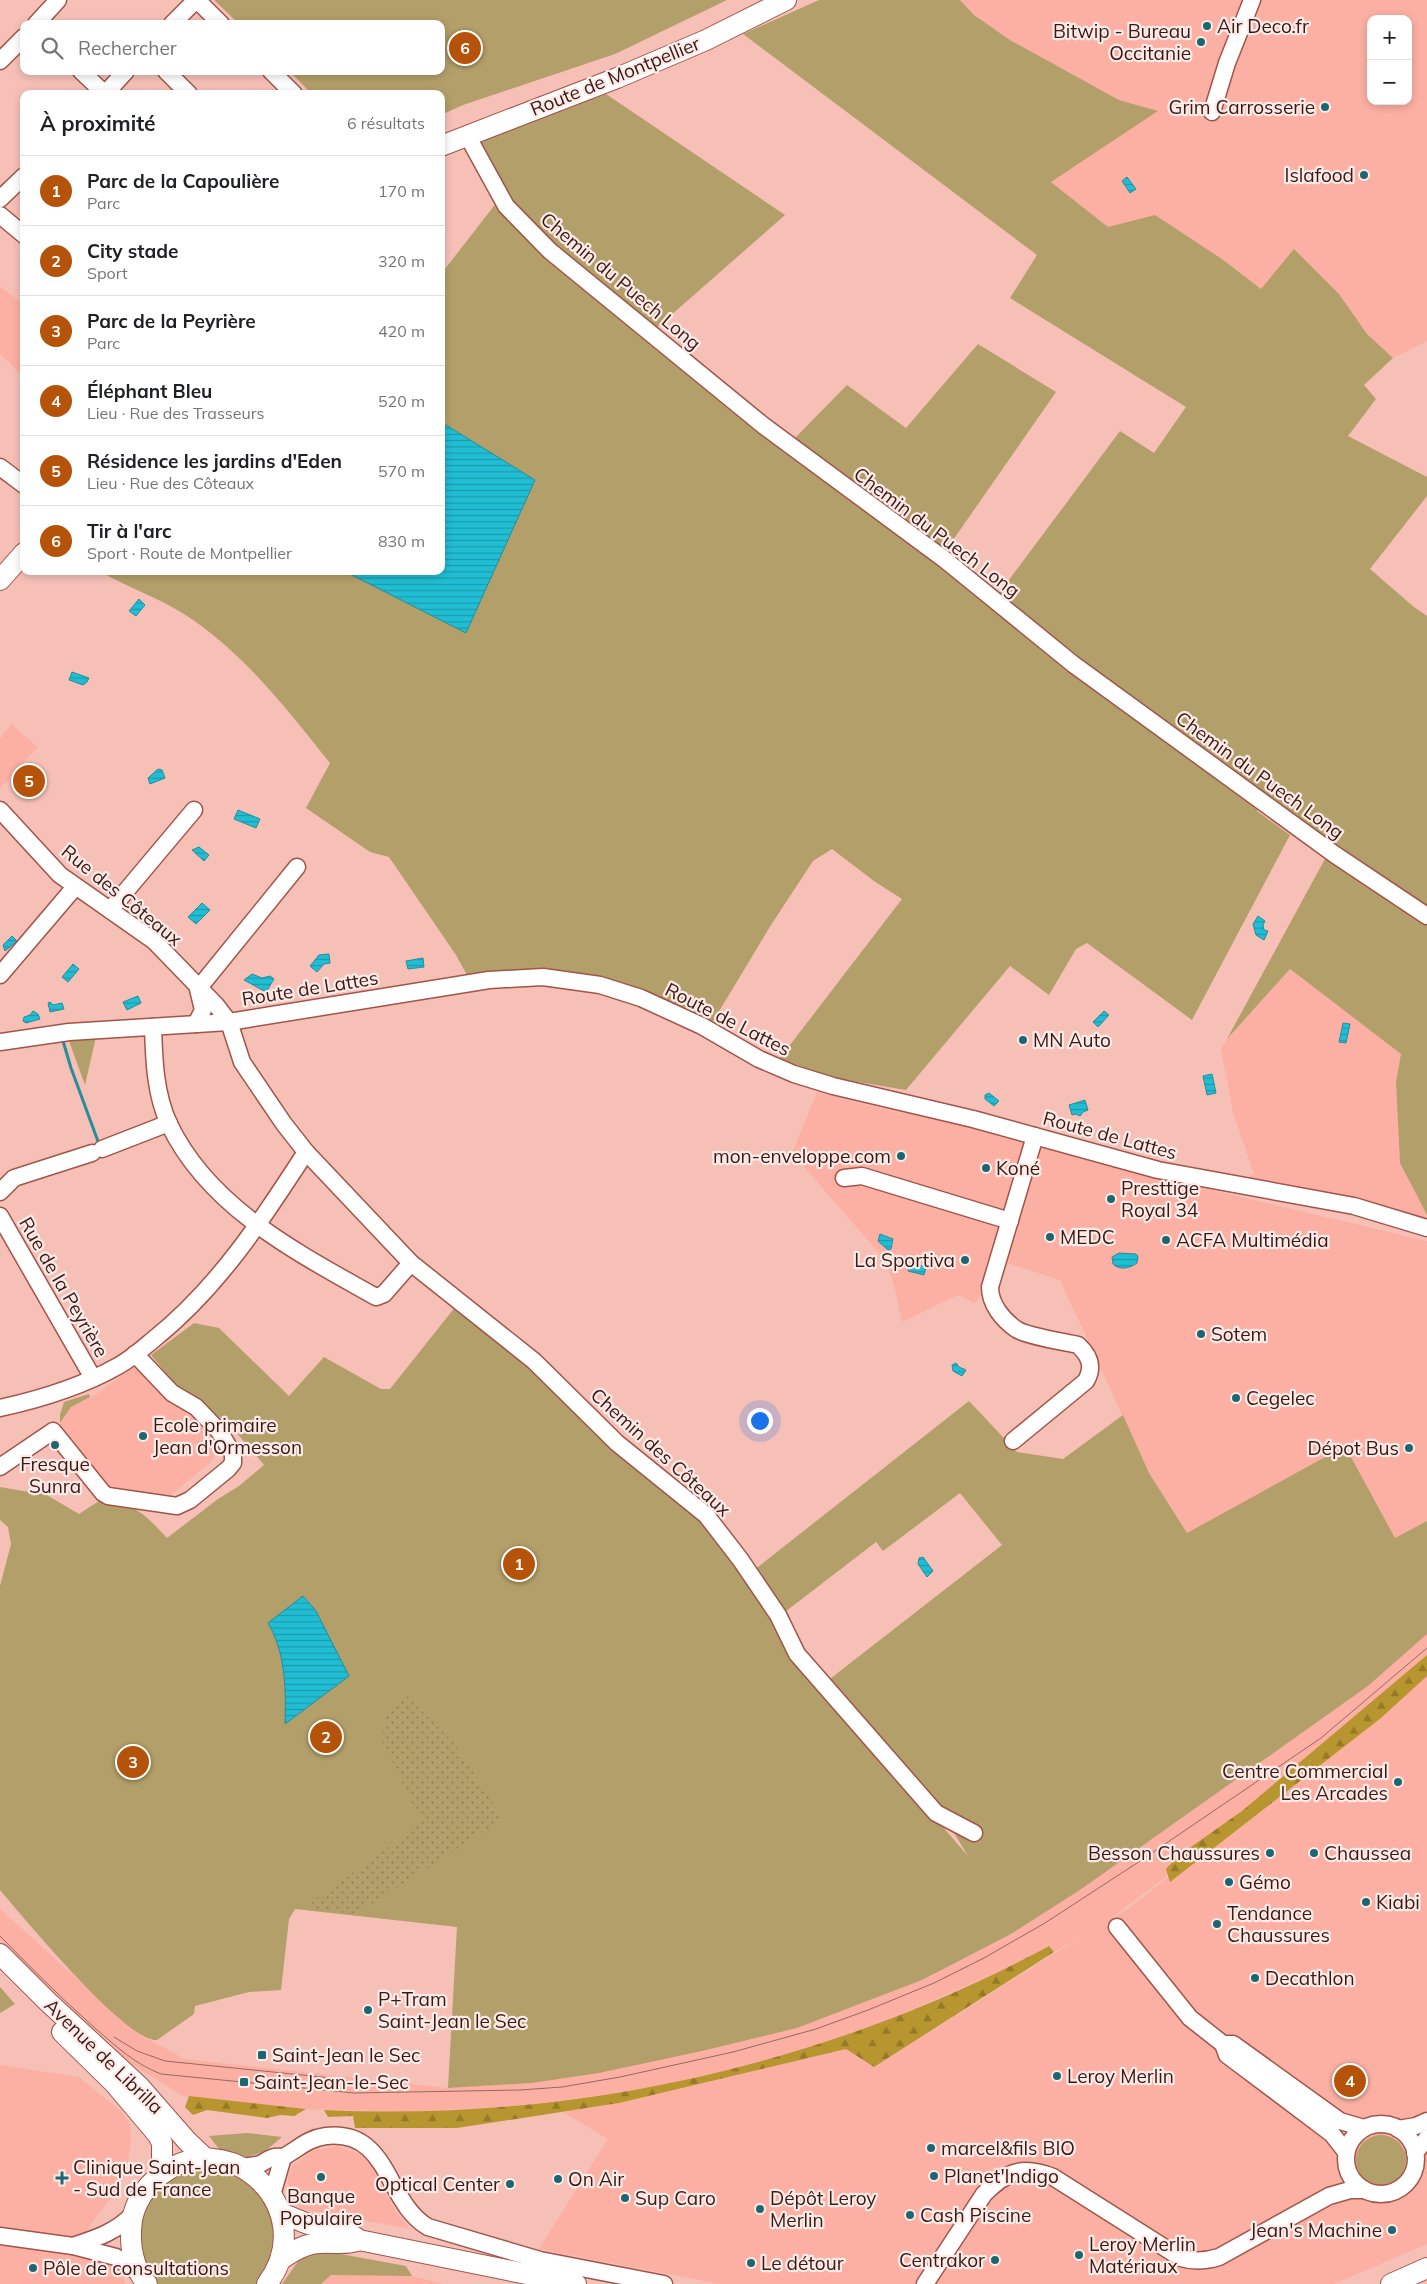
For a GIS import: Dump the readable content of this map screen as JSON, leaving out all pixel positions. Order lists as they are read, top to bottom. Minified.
{"streets":{"main road":["Route de Montpellier","Avenue de Librilla"],"street":["Chemin du Puech Long","Rue des Côteaux","Route de Lattes","Rue de la Peyrière","Chemin des Côteaux"]},"crossings":[["Route de Montpellier","Chemin du Puech Long"],["Rue des Côteaux","Route de Lattes"],["Rue des Côteaux","Chemin des Côteaux"]],"places":{"other":["Air Deco.fr","Bitwip - Bureau Occitanie","Grim Carrosserie","Islafood","MN Auto","mon-enveloppe.com","Koné","Presttige Royal 34","MEDC","ACFA Multimédia","La Sportiva","Sotem","Cegelec","Ecole primaire Jean d'Ormesson","Fresque Sunra","Dépot Bus","Centre Commercial Les Arcades","Besson Chaussures","Chaussea","Gémo","Kiabi","Tendance Chaussures","Decathlon","P+Tram Saint-Jean le Sec","Leroy Merlin","marcel&fils BIO","Planet'Indigo","Banque Populaire","On Air","Optical Center","Sup Caro","Dépôt Leroy Merlin","Cash Piscine","Jean's Machine","Leroy Merlin Matériaux","Centrakor","Le détour","Pôle de consultations"],"transit":["Saint-Jean le Sec","Saint-Jean-le-Sec"],"health":["Clinique Saint-Jean - Sud de France"]},"page":{"map_buttons":["+","−"],"search":"Rechercher","pins":["6","5","1","2","3","4"],"heading":["À proximité","6 résultats"],"list":[{"mark":"1","name":"Parc de la Capoulière","note":"Parc","value":"170 m"},{"mark":"2","name":"City stade","note":"Sport","value":"320 m"},{"mark":"3","name":"Parc de la Peyrière","note":"Parc","value":"420 m"},{"mark":"4","name":"Éléphant Bleu","note":"Lieu · Rue des Trasseurs","value":"520 m"},{"mark":"5","name":"Résidence les jardins d'Eden","note":"Lieu · Rue des Côteaux","value":"570 m"},{"mark":"6","name":"Tir à l'arc","note":"Sport · Route de Montpellier","value":"830 m"}]}}
